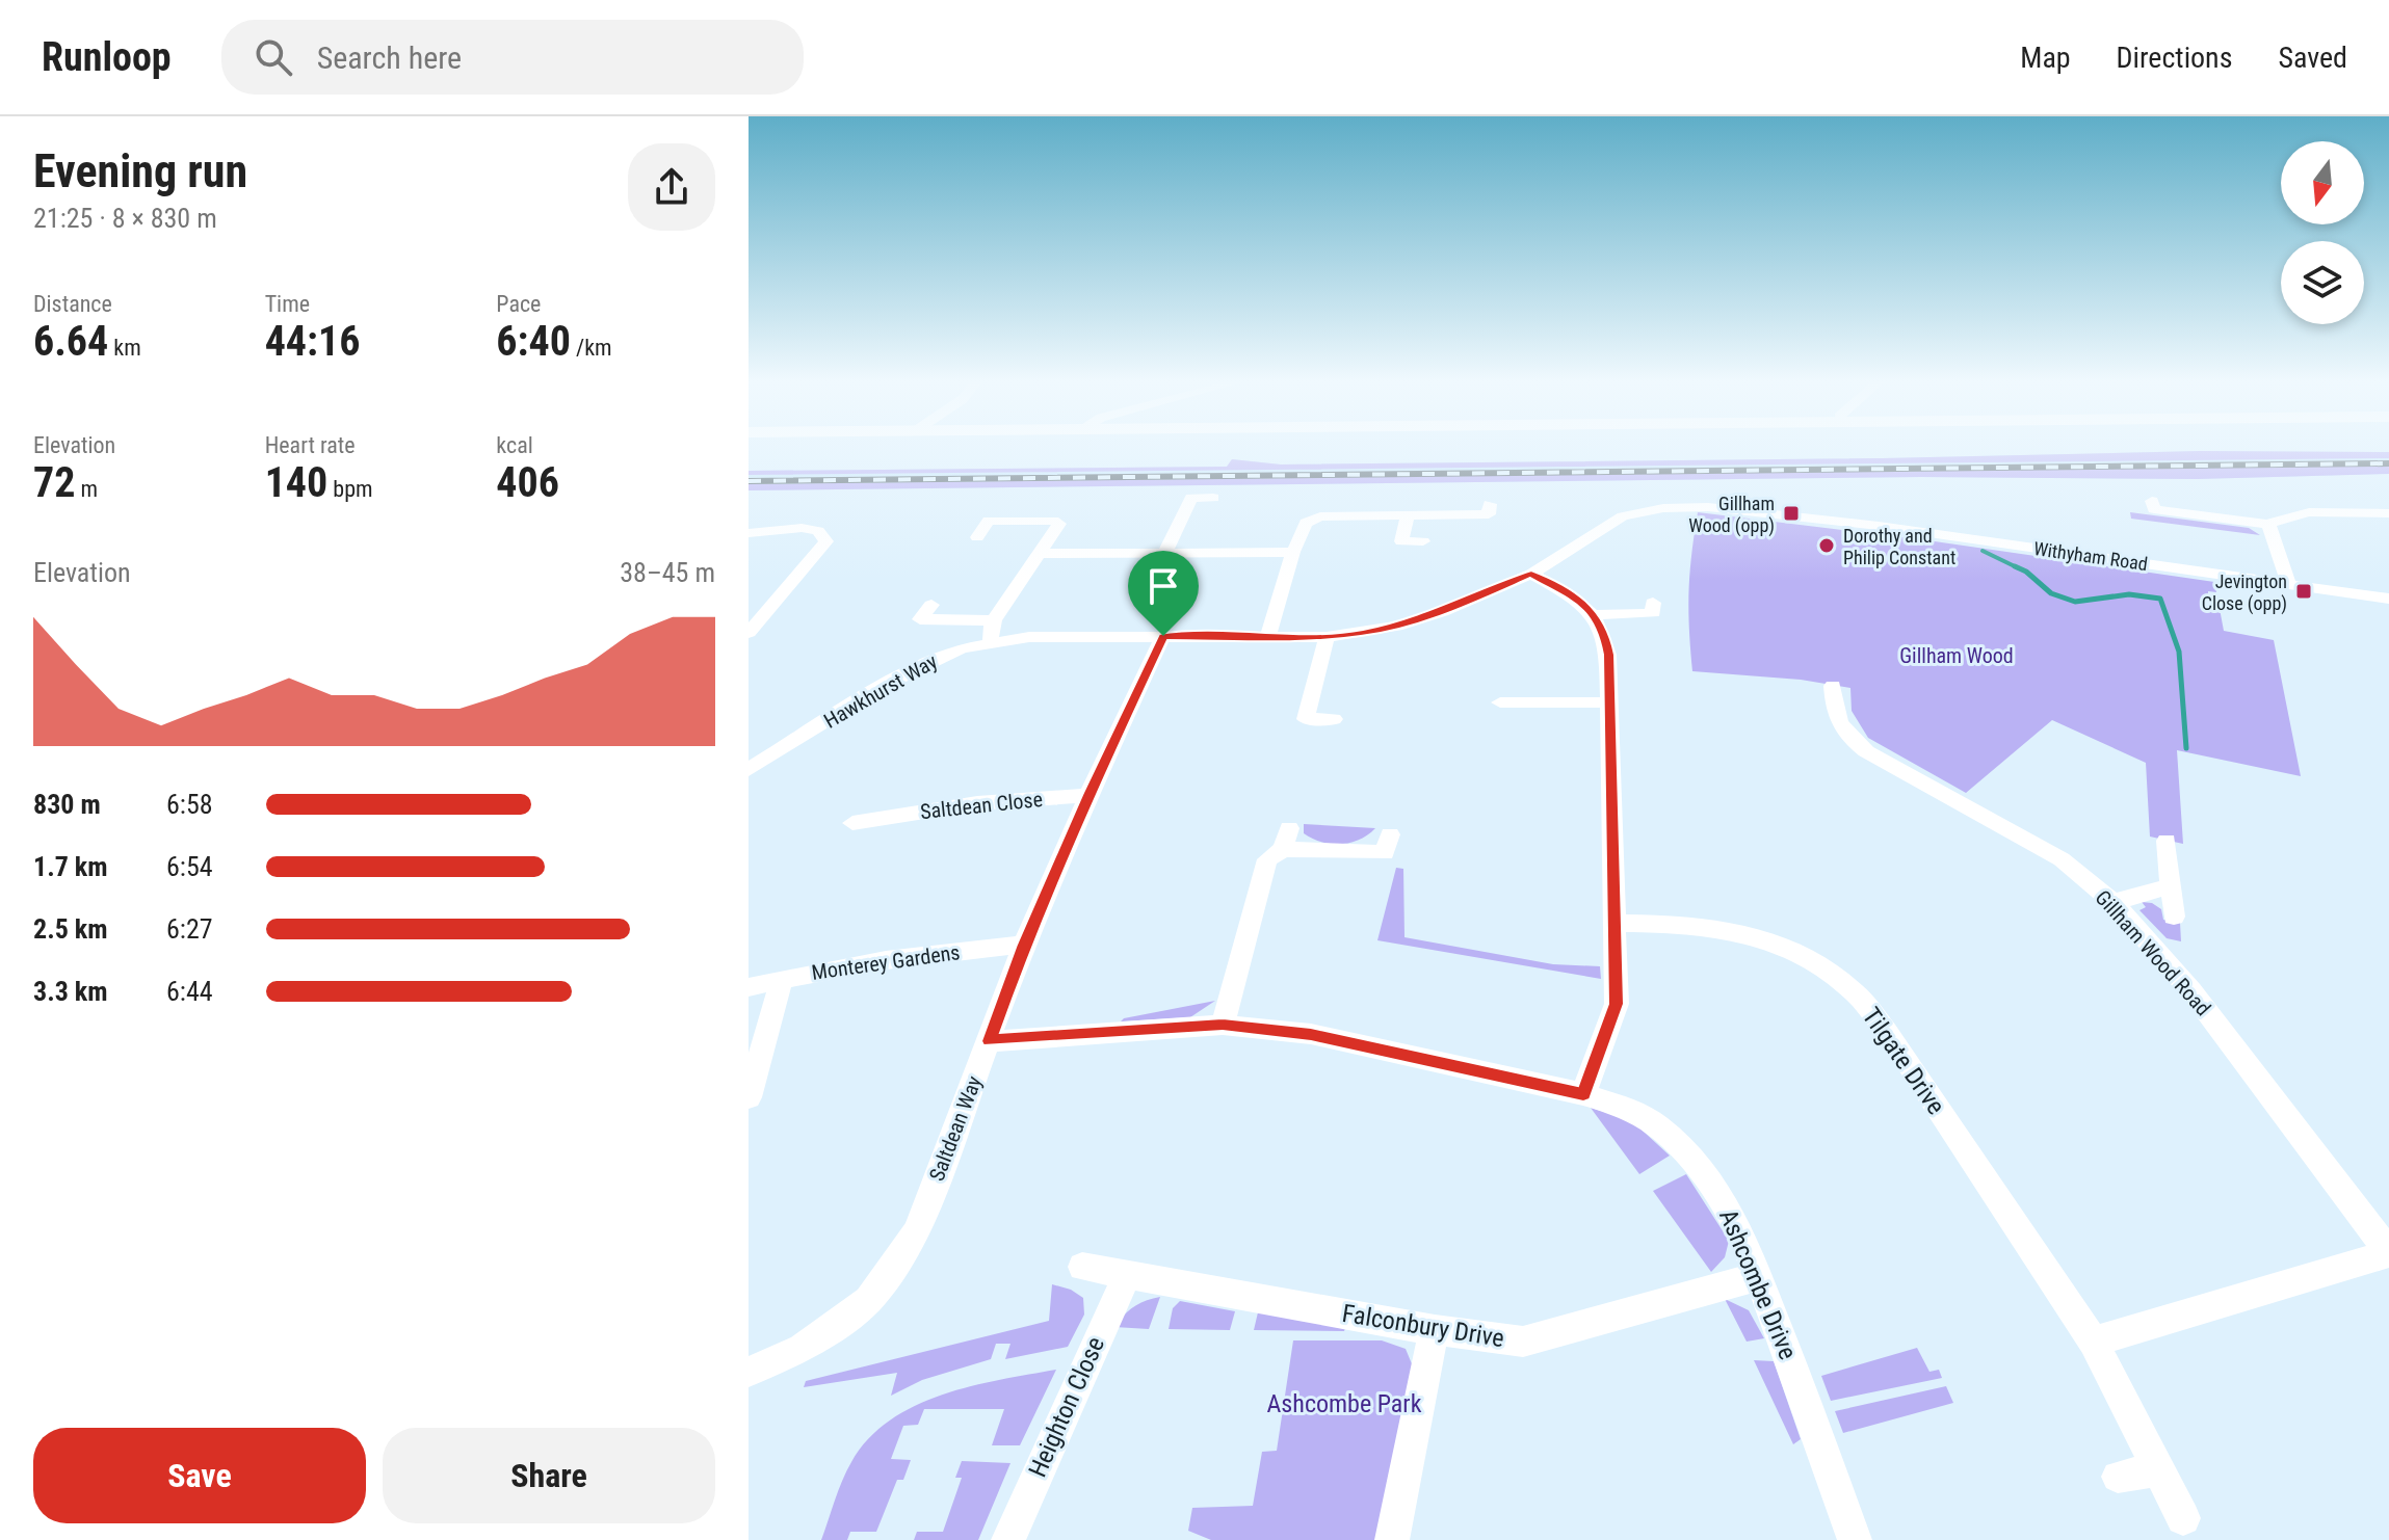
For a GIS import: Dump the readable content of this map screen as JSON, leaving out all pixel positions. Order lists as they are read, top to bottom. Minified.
{"streets":{"street":["Withyham Road","Hawkhurst Way","Saltdean Close","Gillham Wood Road","Monterey Gardens","Tilgate Drive","Saltdean Way","Ashcombe Drive","Falconbury Drive","Heighton Close"]},"crossings":[["Withyham Road","Hawkhurst Way"],["Hawkhurst Way","Saltdean Way"],["Saltdean Close","Saltdean Way"],["Gillham Wood Road","Tilgate Drive"],["Monterey Gardens","Saltdean Way"],["Saltdean Way","Ashcombe Drive"],["Ashcombe Drive","Falconbury Drive"],["Falconbury Drive","Heighton Close"]],"parks":["Gillham Wood","Ashcombe Park"],"places":{"transit":["Gillham Wood (opp)","Jevington Close (opp)"],"other":["Dorothy and Philip Constant"]},"north":"bottom","page":{"header":"Runloop","search":"Search here","nav":["Map","Directions","Saved"],"heading":["Evening run","21:25 · 8 × 830 m"],"stats":[["Distance","6.64 km"],["Time","44:16"],["Pace","6:40 /km"],["Elevation","72 m"],["Heart rate","140 bpm"],["kcal","406"]],"chart":["Elevation","38–45 m"],"list":[{"name":"830 m","note":"6:58"},{"name":"1.7 km","note":"6:54"},{"name":"2.5 km","note":"6:27"},{"name":"3.3 km","note":"6:44"}],"buttons":["Save","Share"]}}
